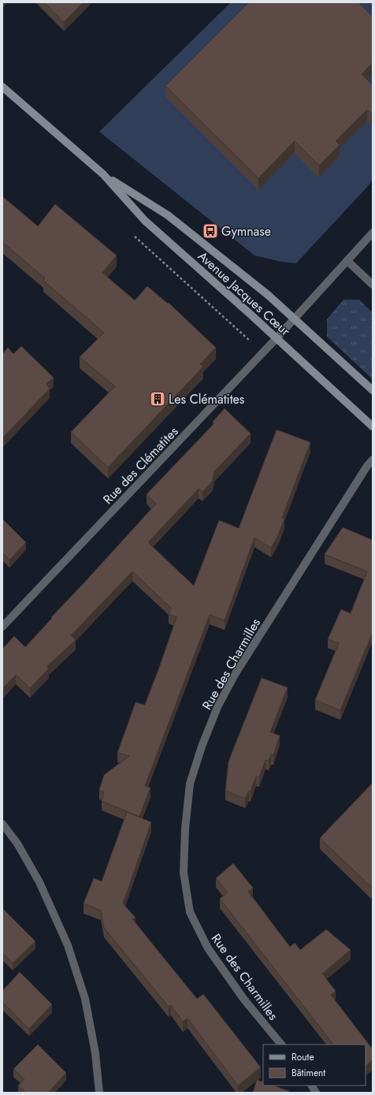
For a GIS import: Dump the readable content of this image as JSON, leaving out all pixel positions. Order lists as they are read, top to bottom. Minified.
{"streets":{"main road":["Avenue Jacques Cœur"],"street":["Rue des Clématites","Rue des Charmilles"]},"crossings":[["Avenue Jacques Cœur","Rue des Clématites"]],"places":{"bus stop":["Gymnase"],"building":["Les Clématites"]},"legend":["Route","Bâtiment"]}
